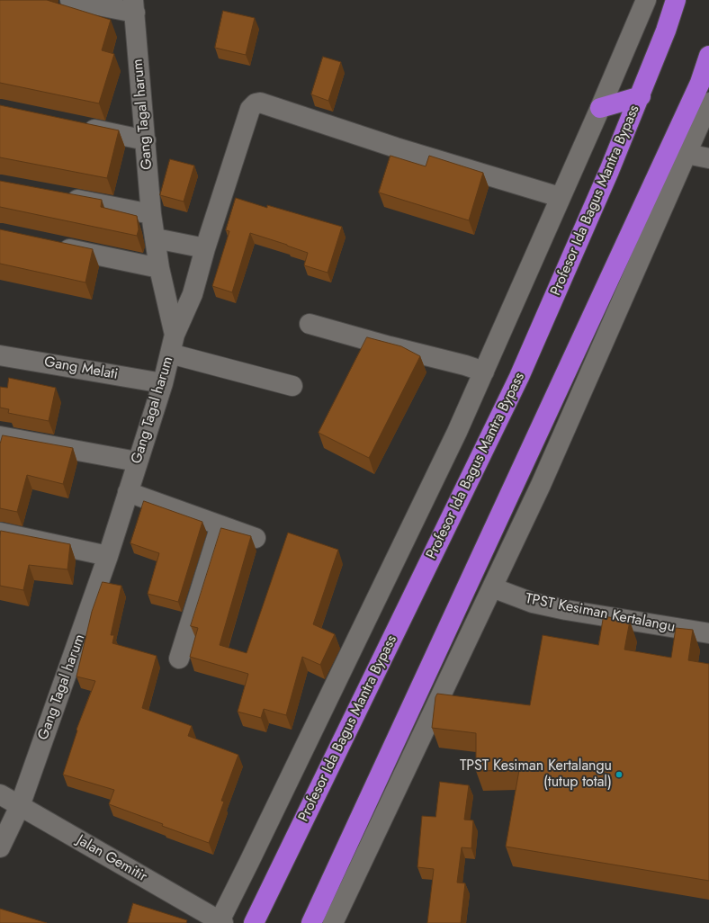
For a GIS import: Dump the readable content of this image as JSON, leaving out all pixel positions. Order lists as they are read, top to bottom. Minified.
{"streets":{"highway":["Profesor Ida Bagus Mantra Bypass"],"street":["Gang Tagal harum","Gang Melati","TPST Kesiman Kertalangu","Jalan Gemitir"]},"crossings":[["Gang Tagal harum","Gang Melati"],["Gang Tagal harum","Jalan Gemitir"]],"places":["TPST Kesiman Kertalangu (tutup total)"]}
